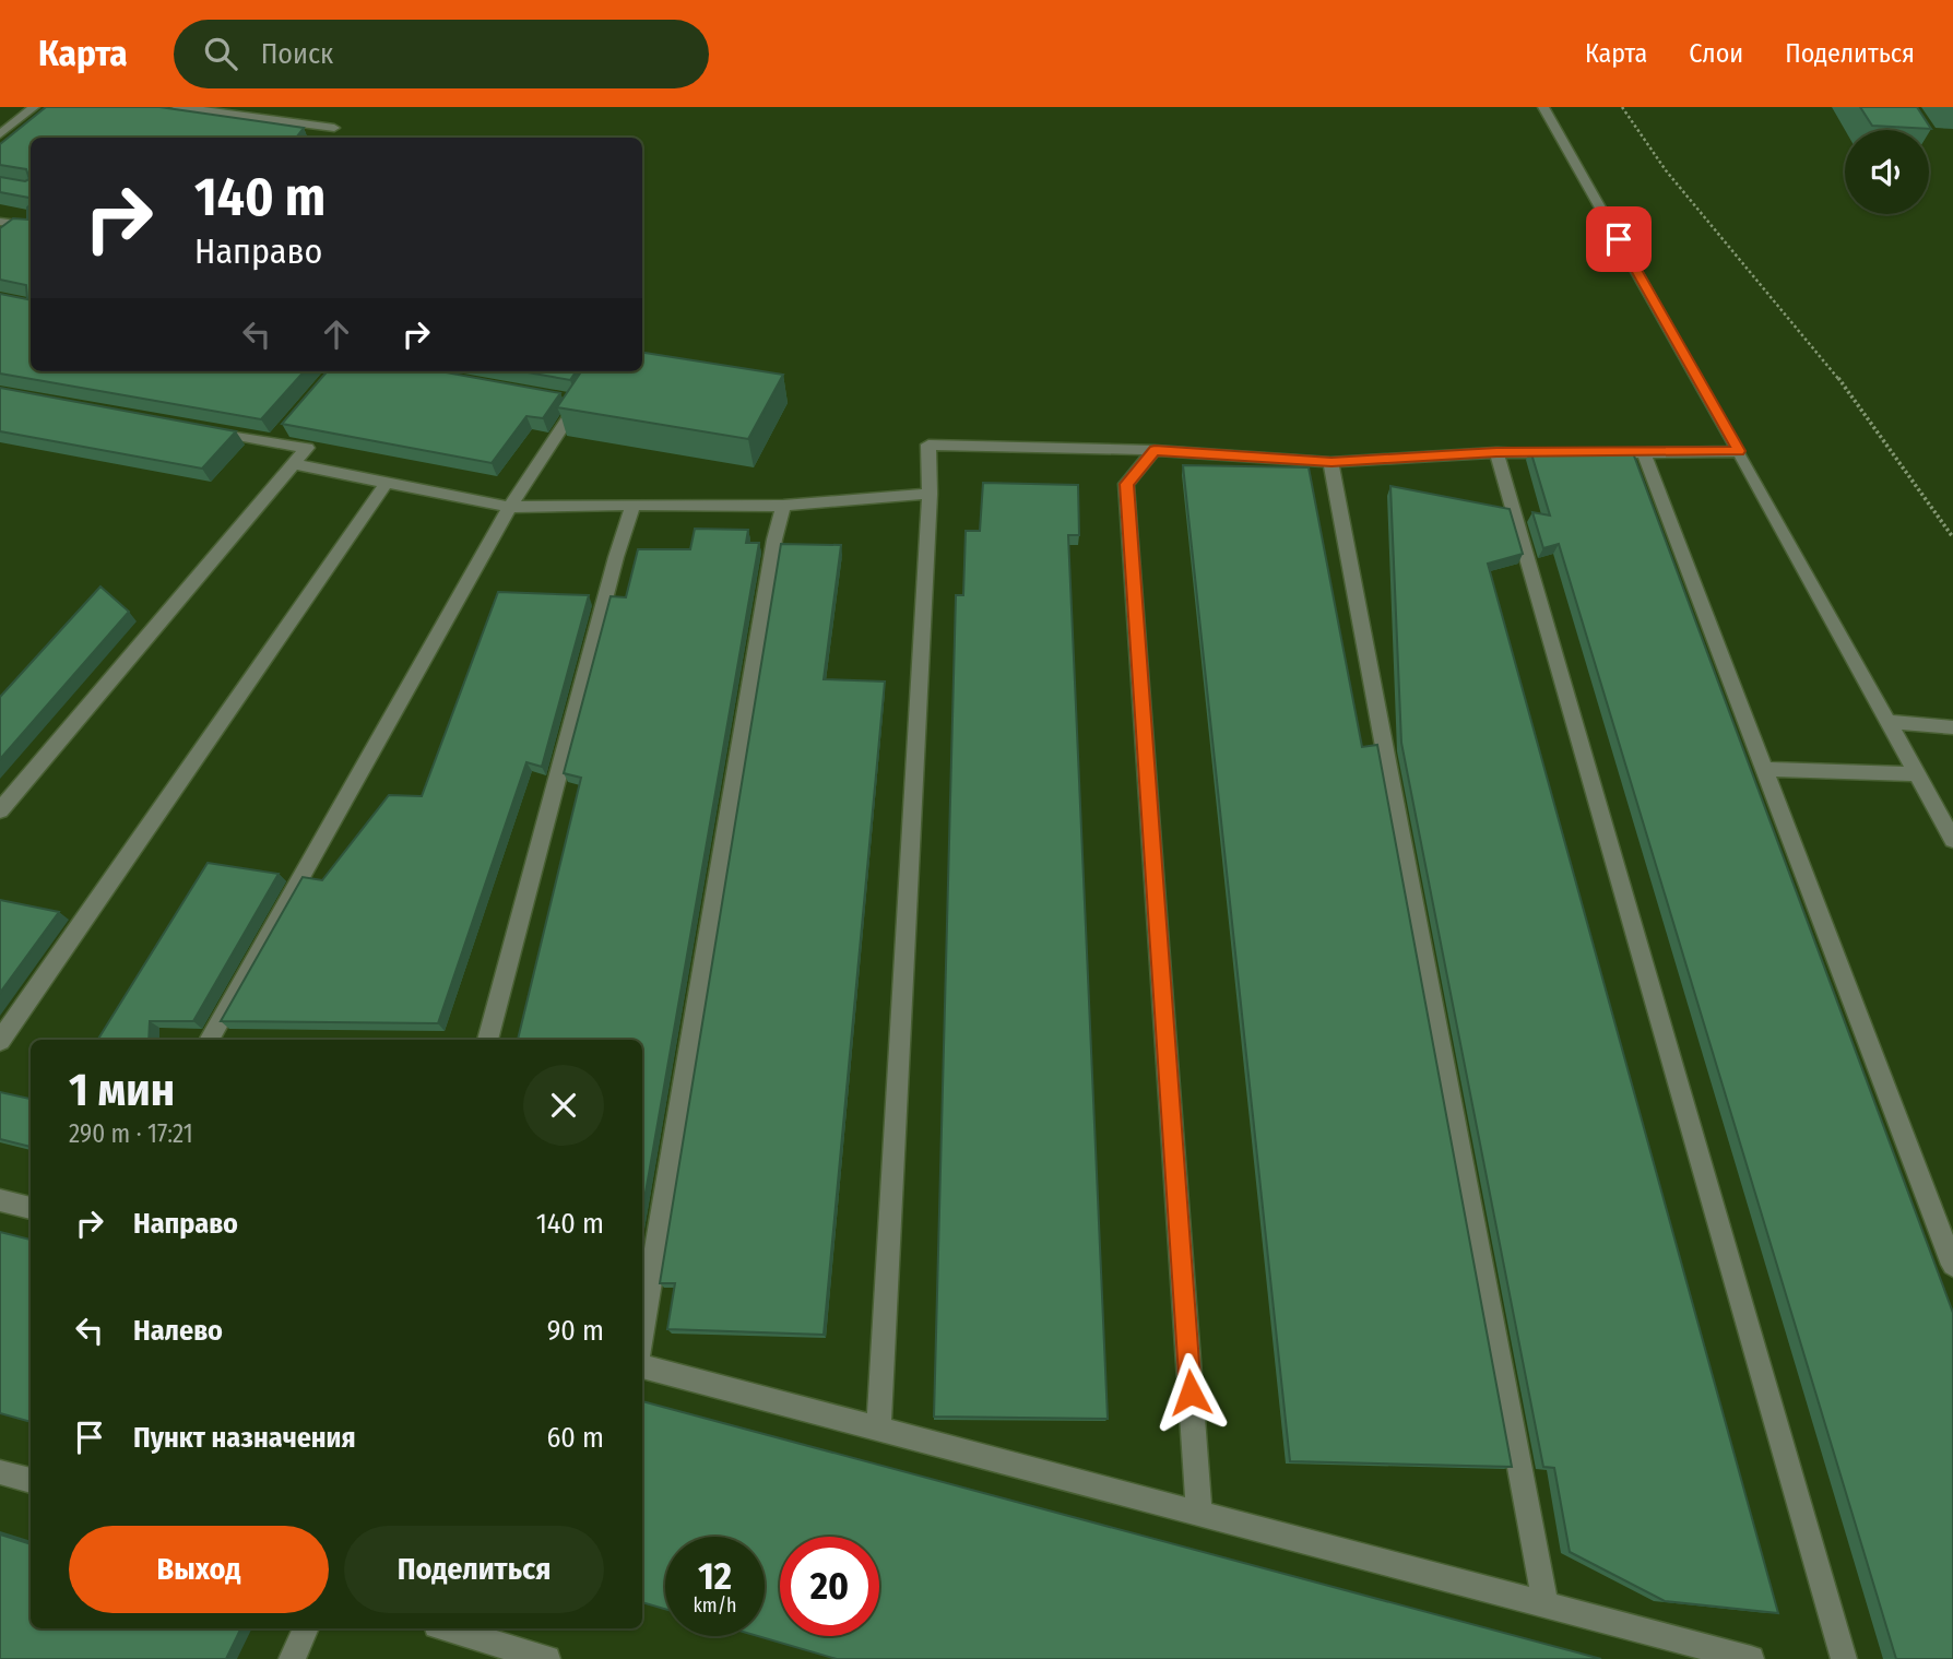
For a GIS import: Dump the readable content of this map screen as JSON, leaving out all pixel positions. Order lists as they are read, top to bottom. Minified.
{"page":{"header":"Карта","search":"Поиск","nav":["Карта","Слои","Поделиться"],"turn":["140 m","Направо"],"heading":["1 мин","290 m · 17:21"],"list":[{"name":"Направо","value":"140 m"},{"name":"Налево","value":"90 m"},{"name":"Пункт назначения","value":"60 m"}],"buttons":["Выход","Поделиться"],"speed":"12 km/h","limit":"20"}}
